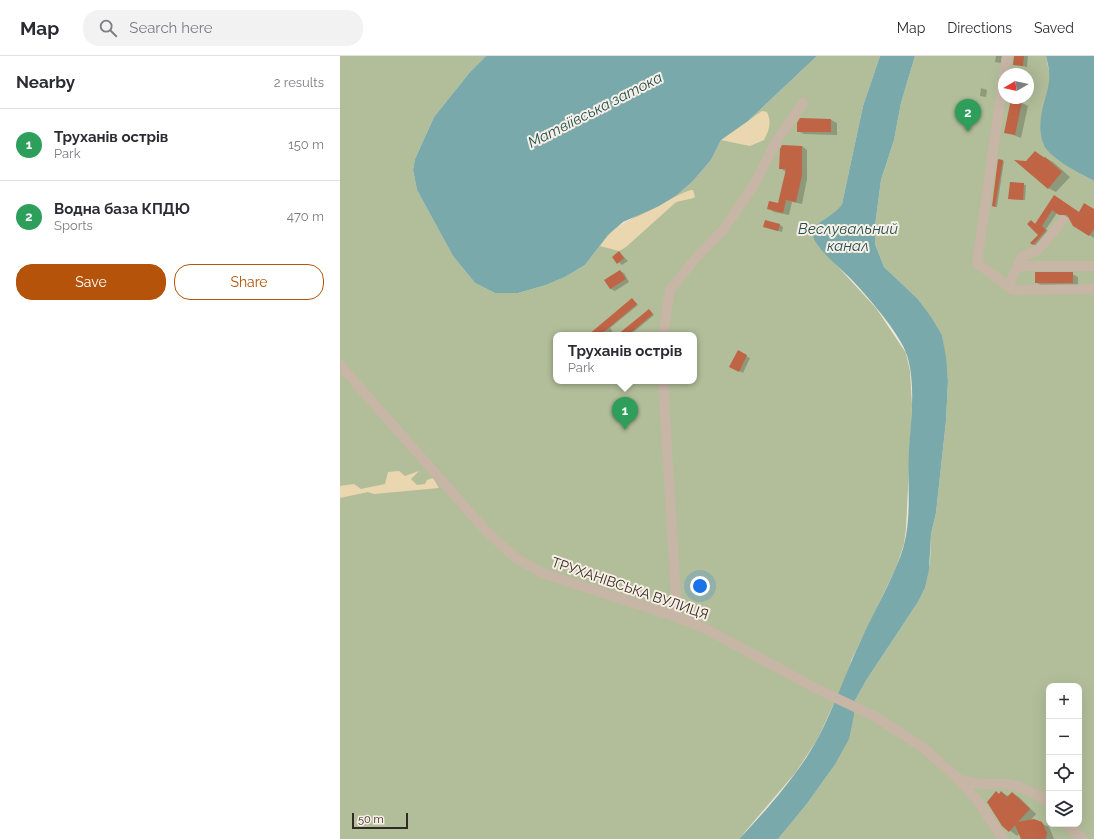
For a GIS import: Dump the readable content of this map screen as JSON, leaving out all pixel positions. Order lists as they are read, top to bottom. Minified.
{"streets":{"street":["ТРУХАНІВСЬКА ВУЛИЦЯ"]},"water":["Матвіївська затока","Веслувальний канал"],"scale_bar":"50 m","north":"left","page":{"header":"Map","search":"Search here","nav":["Map","Directions","Saved"],"heading":["Nearby","2 results"],"pins":["2","1"],"list":[{"mark":"1","name":"Труханів острів","note":"Park","value":"150 m"},{"mark":"2","name":"Водна база КПДЮ","note":"Sports","value":"470 m"}],"buttons":["Save","Share"],"popup":["Труханів острів","Park"],"map_buttons":["+","−"],"scale":"50 m"}}
